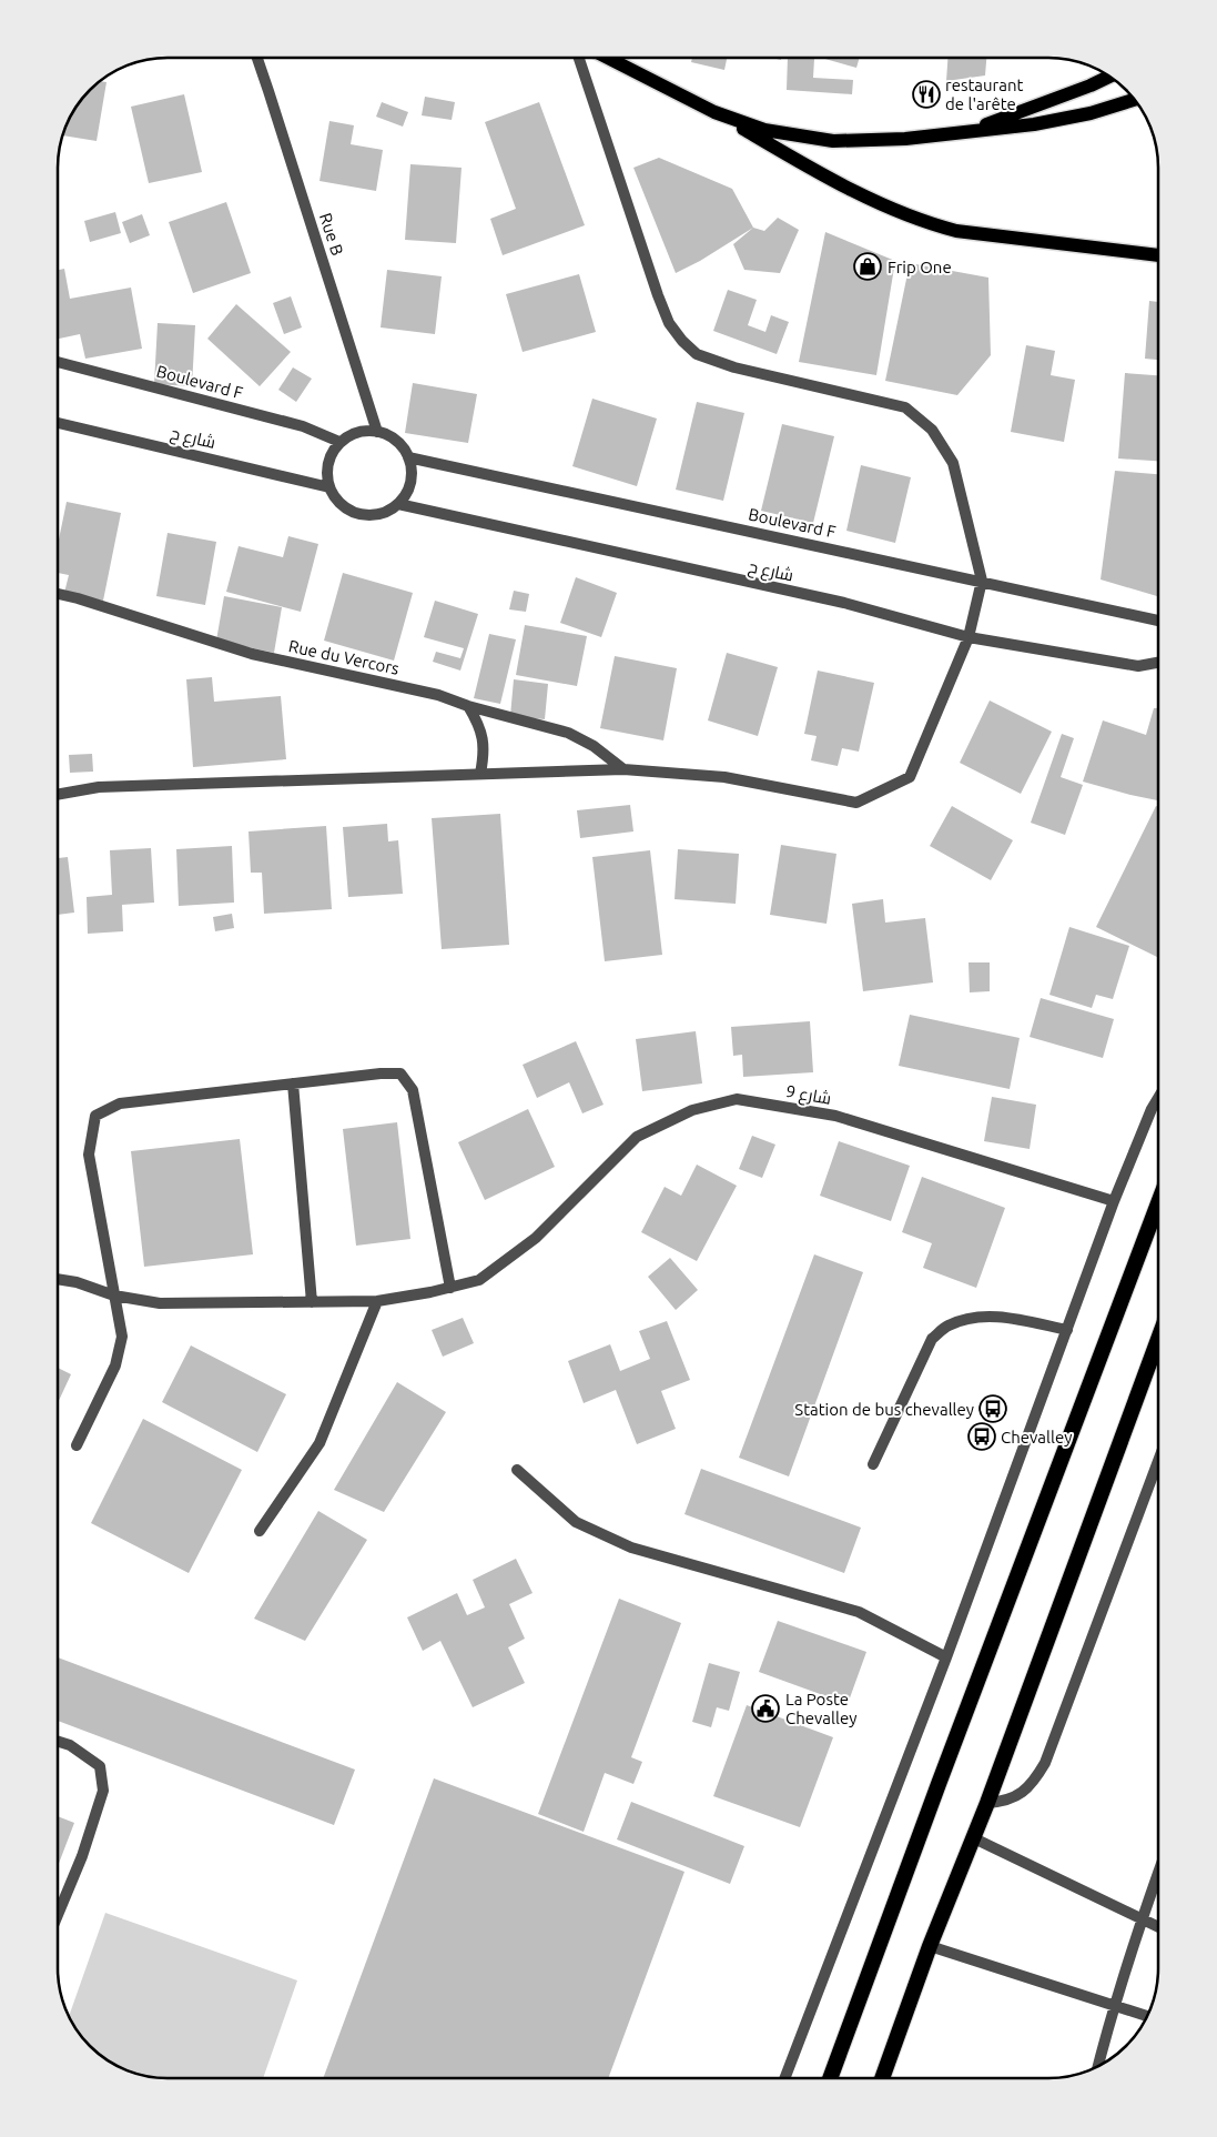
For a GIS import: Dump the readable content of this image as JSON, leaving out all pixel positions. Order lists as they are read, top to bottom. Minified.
{"streets":{"street":["Rue B","Boulevard F","شارع ح","Rue du Vercors","شارع 9"]},"crossings":[["Rue B","Boulevard F"],["Rue B","شارع ح"],["Boulevard F","شارع ح"]],"places":{"restaurant":["restaurant de l'arête"],"shop":["Frip One"],"bus stop":["Station de bus chevalley","Chevalley"],"public building":["La Poste Chevalley"]}}
